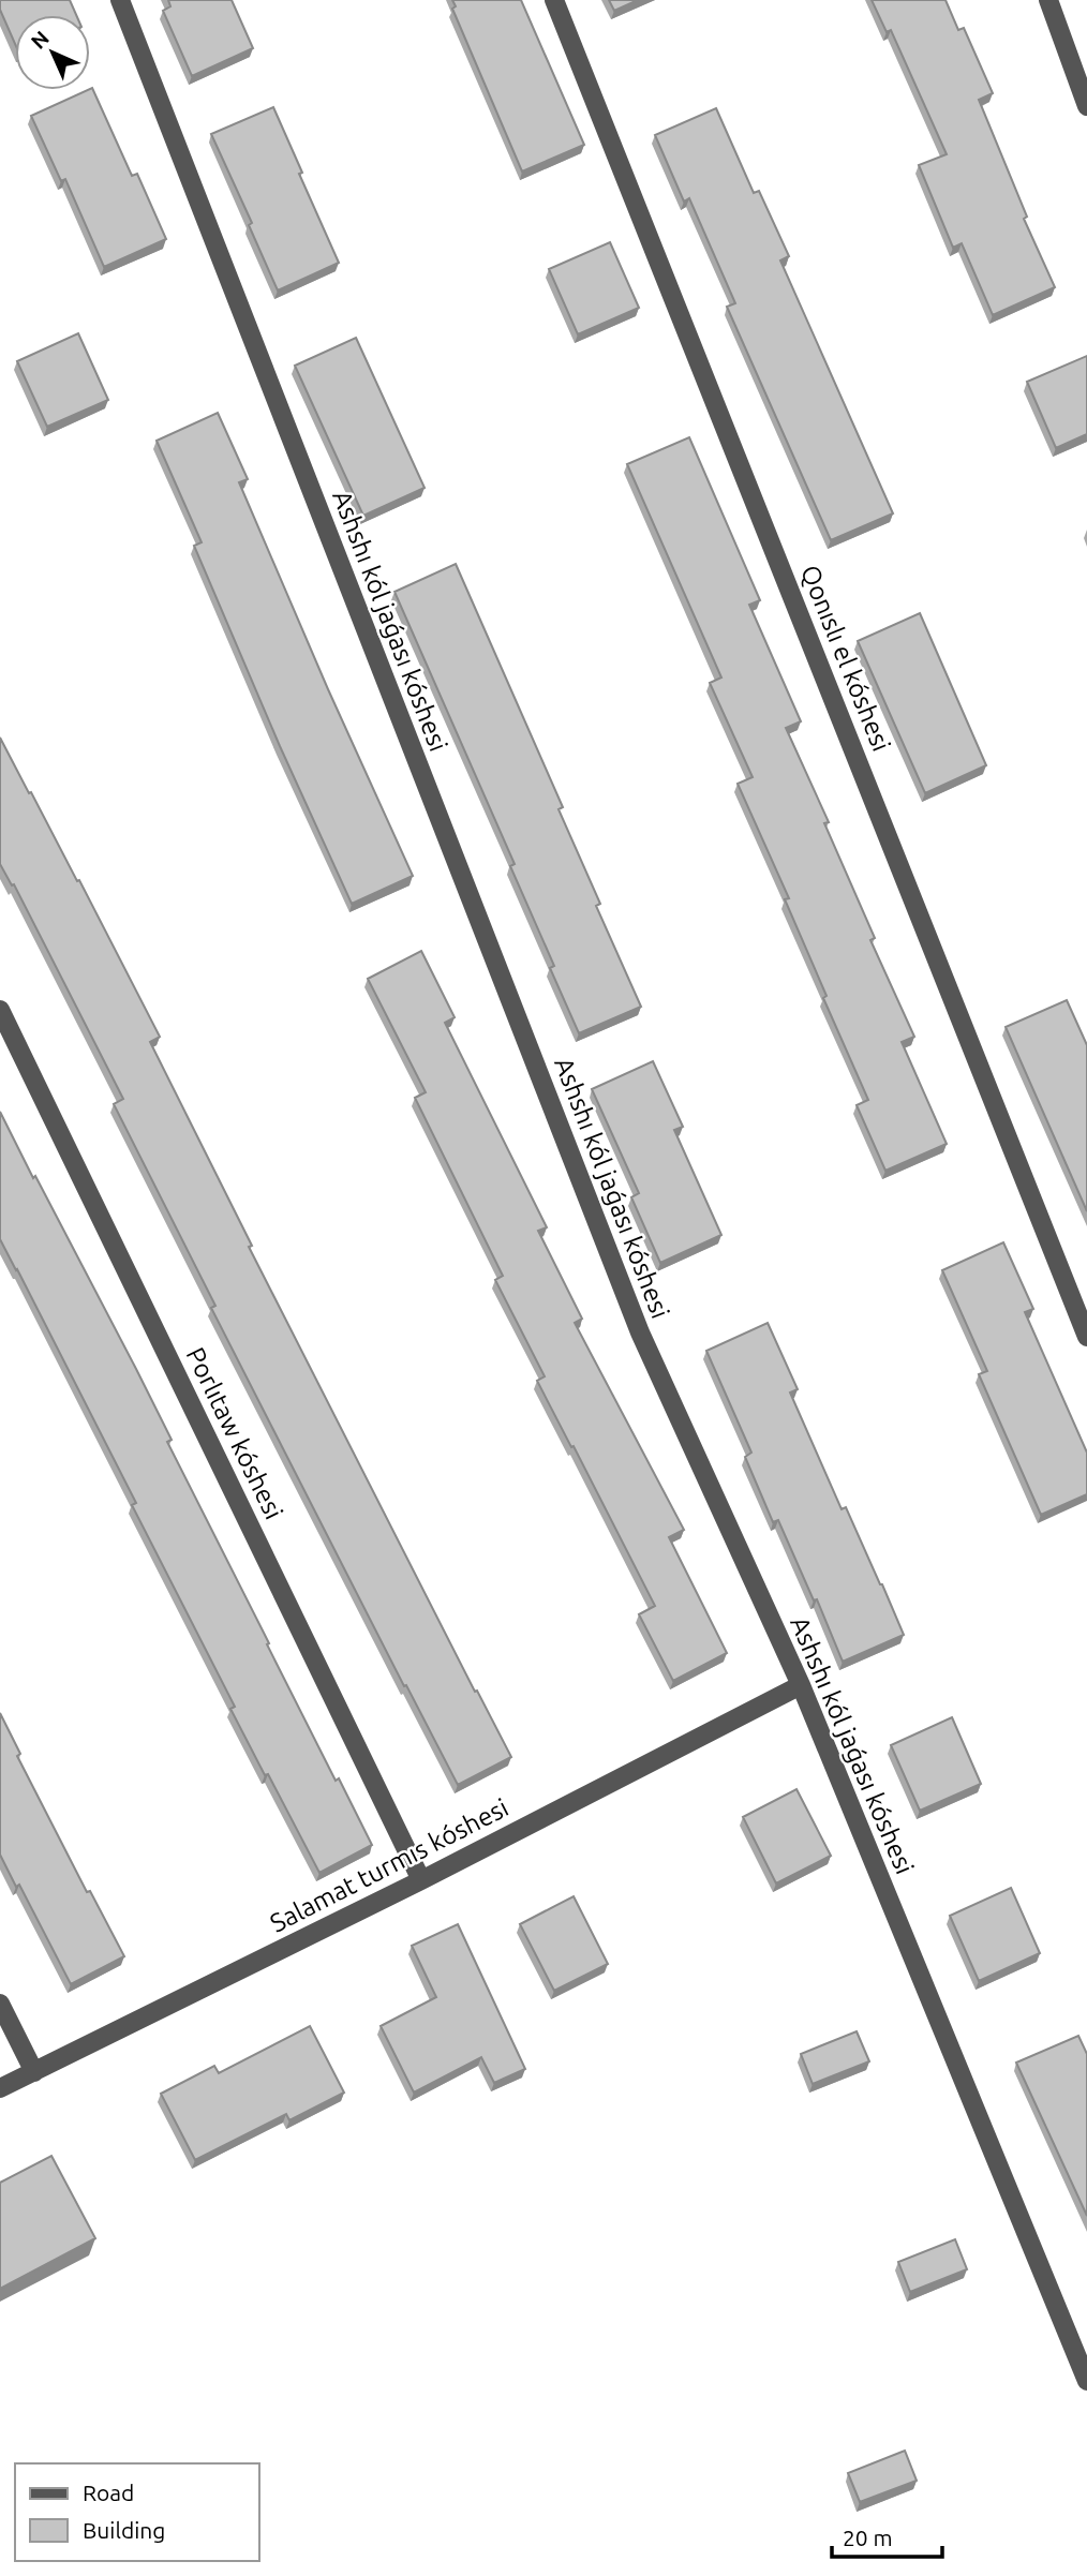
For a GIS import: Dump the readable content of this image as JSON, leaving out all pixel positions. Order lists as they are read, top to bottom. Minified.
{"streets":{"street":["Ashshı kól jaǵası kóshesi","Qonıslı el kóshesi","Porlıtaw kóshesi","Salamat turmıs kóshesi"]},"crossings":[["Ashshı kól jaǵası kóshesi","Salamat turmıs kóshesi"],["Porlıtaw kóshesi","Salamat turmıs kóshesi"]],"legend":["Road","Building"],"scale_bar":"20 m","north":"top left"}
